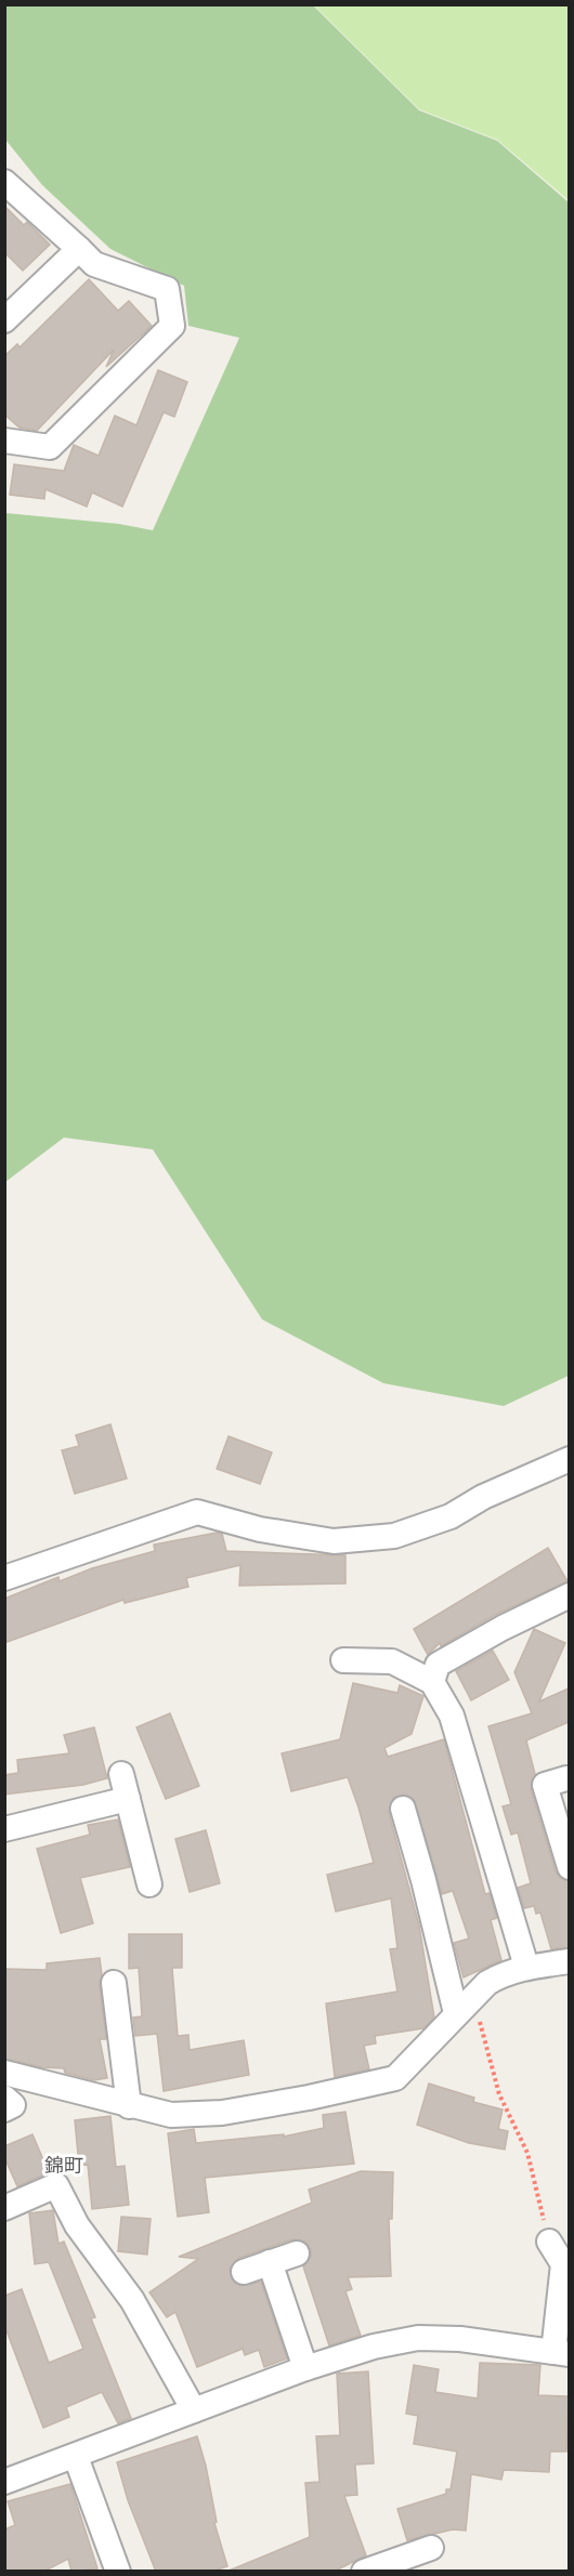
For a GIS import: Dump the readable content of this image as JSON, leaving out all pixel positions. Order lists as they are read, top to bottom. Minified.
{"districts":["錦町"]}
